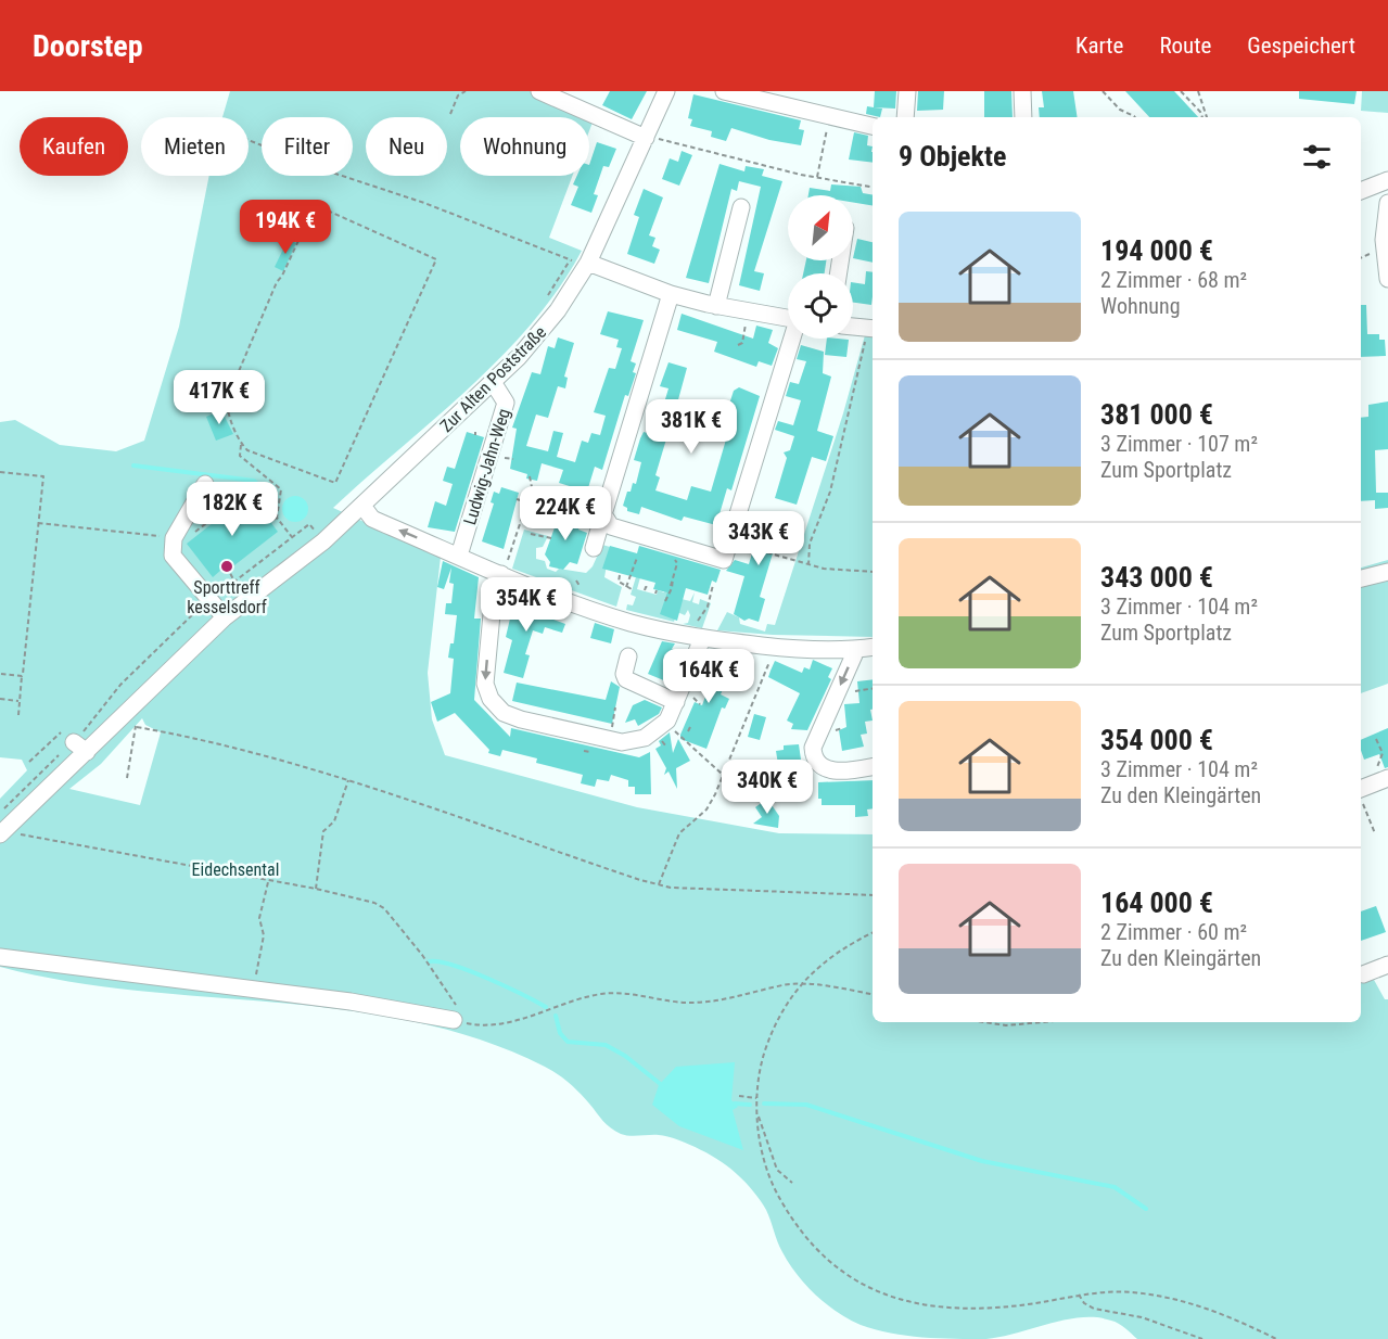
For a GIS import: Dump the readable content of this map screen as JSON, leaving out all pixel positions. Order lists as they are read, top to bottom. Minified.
{"streets":{"street":["Zur Alten Poststraße","Ludwig-Jahn-Weg"]},"crossings":[["Zur Alten Poststraße","Ludwig-Jahn-Weg"]],"parks":["Eidechsental"],"places":["Sporttreff kesselsdorf"],"north":"top right","page":{"header":"Doorstep","nav":["Karte","Route","Gespeichert"],"chip":["Kaufen","Mieten","Filter","Neu","Wohnung"],"heading":"9 Objekte","list":[{"name":"194 000 €","note":"2 Zimmer · 68 m² · Wohnung"},{"name":"381 000 €","note":"3 Zimmer · 107 m² · Zum Sportplatz"},{"name":"343 000 €","note":"3 Zimmer · 104 m² · Zum Sportplatz"},{"name":"354 000 €","note":"3 Zimmer · 104 m² · Zu den Kleingärten"},{"name":"164 000 €","note":"2 Zimmer · 60 m² · Zu den Kleingärten"}],"price":["194K €","417K €","381K €","182K €","224K €","343K €","354K €","164K €","340K €"]}}
